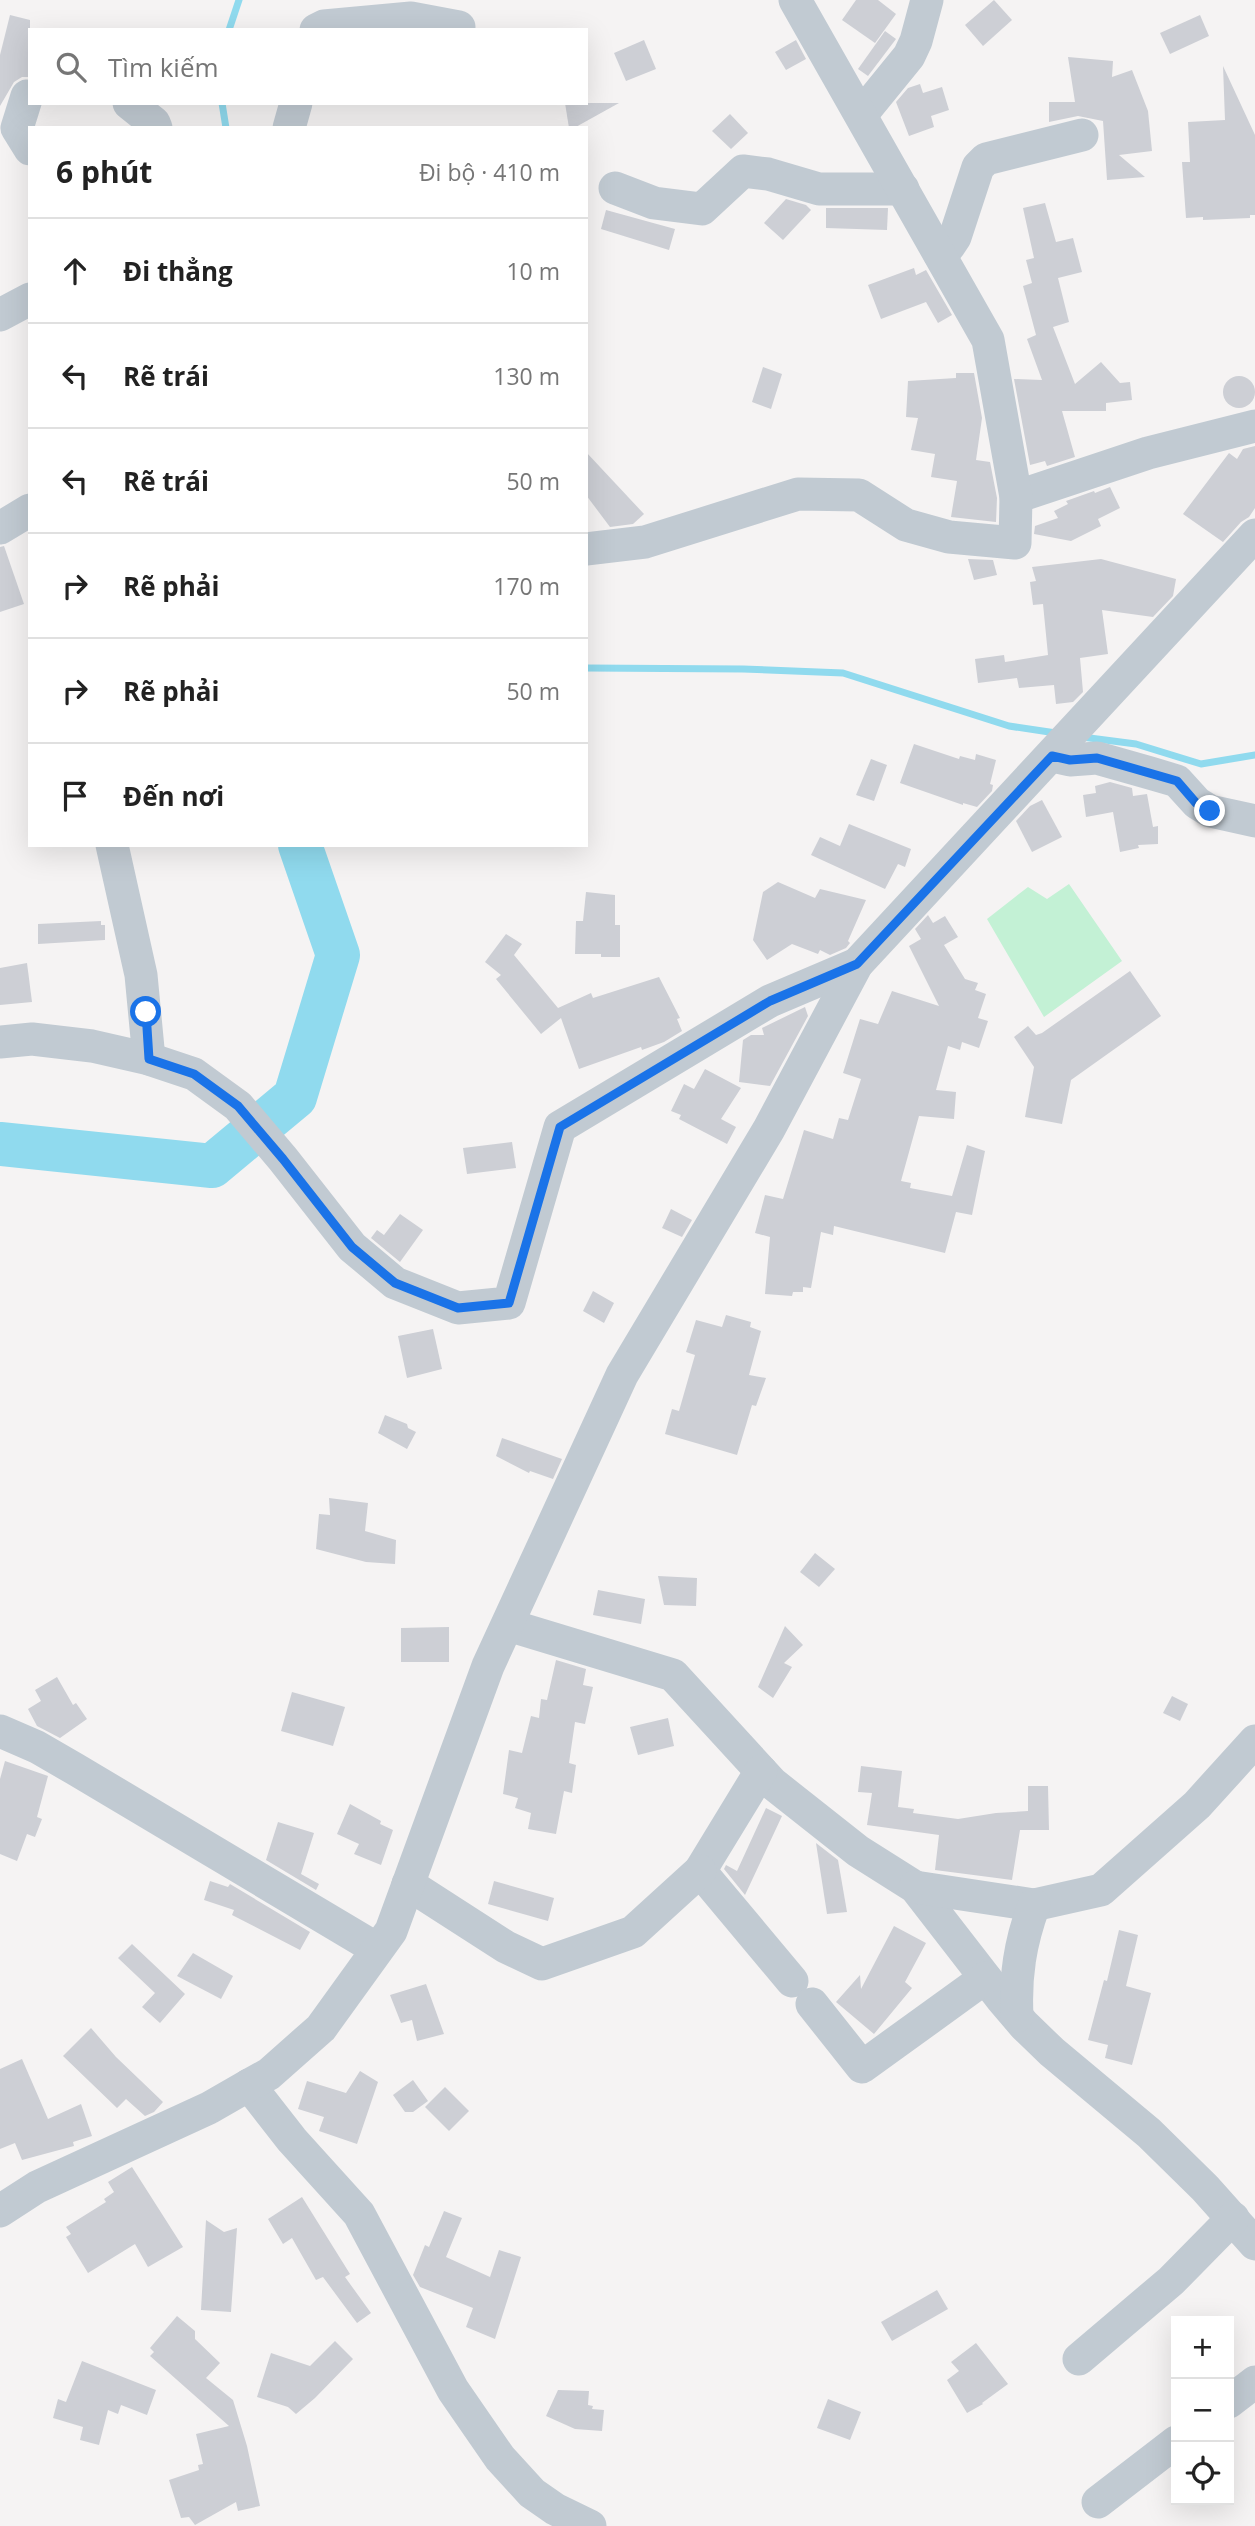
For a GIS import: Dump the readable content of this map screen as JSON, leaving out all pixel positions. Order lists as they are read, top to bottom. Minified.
{"page":{"search":"Tìm kiếm","heading":["6 phút","Đi bộ · 410 m"],"list":[["Đi thẳng","10 m"],["Rẽ trái","130 m"],["Rẽ trái","50 m"],["Rẽ phải","170 m"],["Rẽ phải","50 m"],"Đến nơi"],"map_buttons":["+","−"]}}
